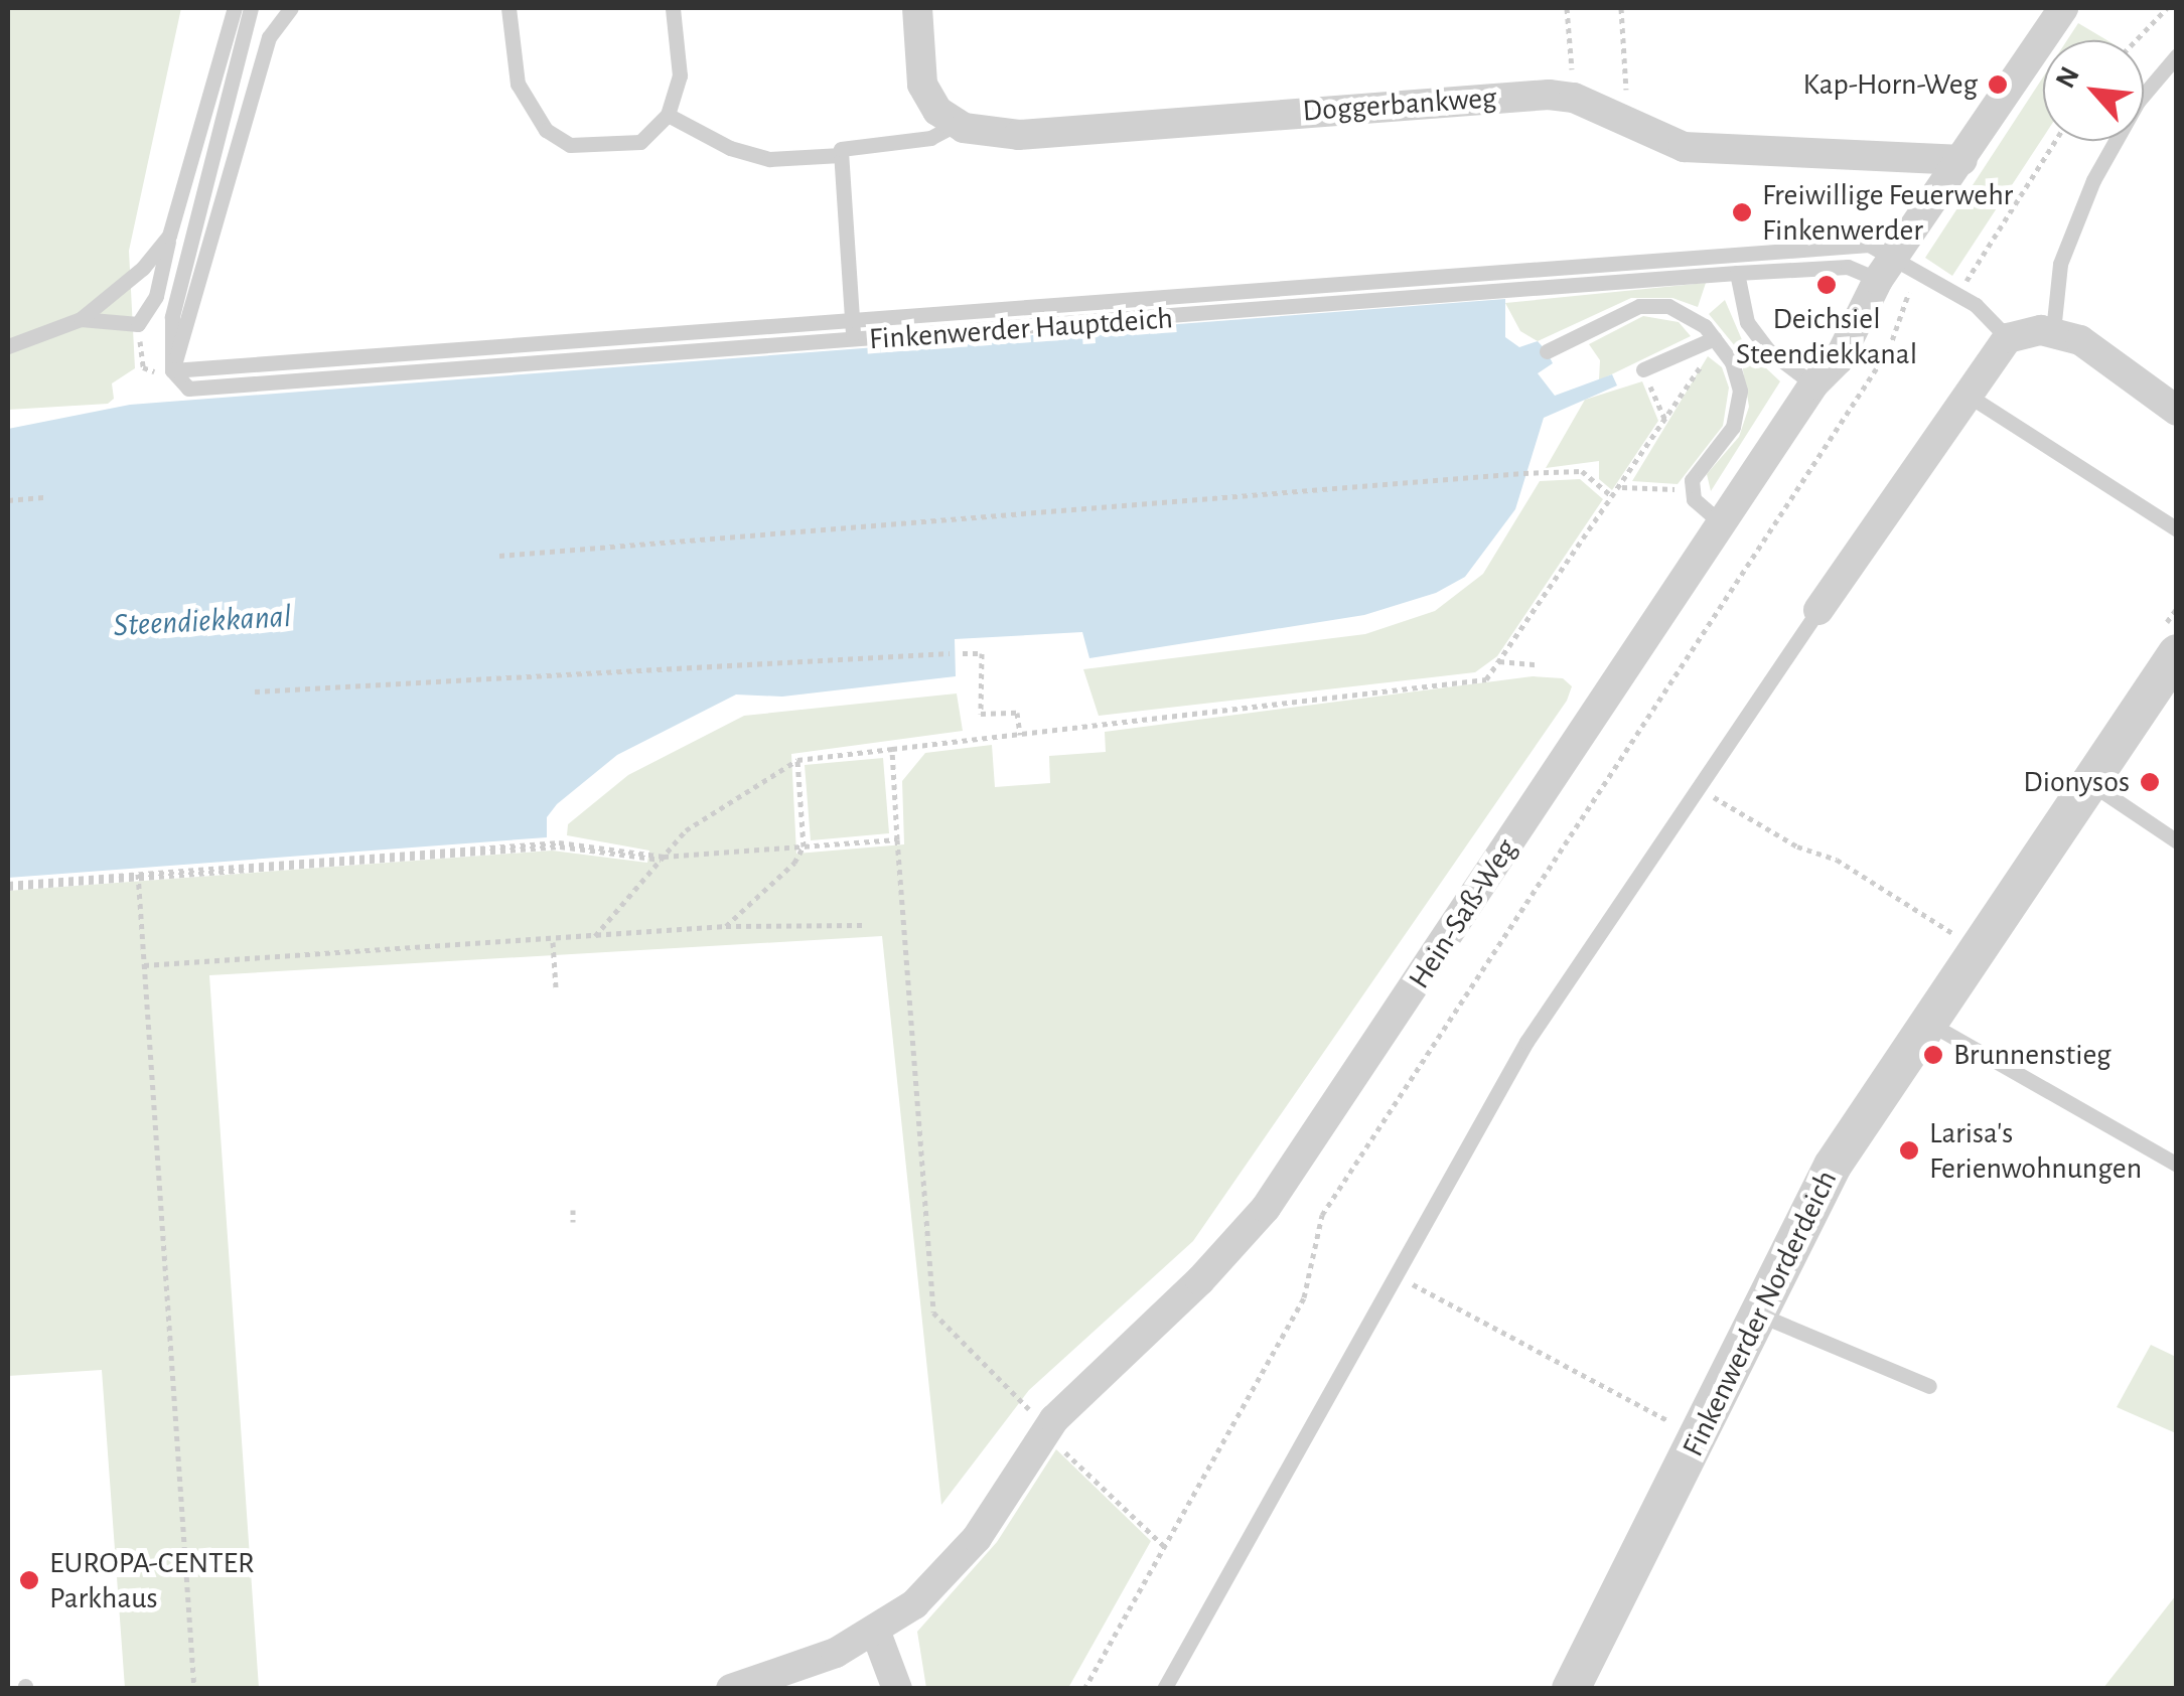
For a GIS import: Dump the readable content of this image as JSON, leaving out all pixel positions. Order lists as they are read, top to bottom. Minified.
{"streets":{"street":["Doggerbankweg","Hein-Saß-Weg","Finkenwerder Norderdeich"],"lane":["Finkenwerder Hauptdeich"]},"crossings":[["Doggerbankweg","Hein-Saß-Weg"],["Finkenwerder Hauptdeich","Hein-Saß-Weg"]],"water":["Steendiekkanal"],"places":["Kap-Horn-Weg","Freiwillige Feuerwehr Finkenwerder","Deichsiel Steendiekkanal","Dionysos","Brunnenstieg","Larisa's Ferienwohnungen","EUROPA-CENTER Parkhaus"],"north":"top left"}
